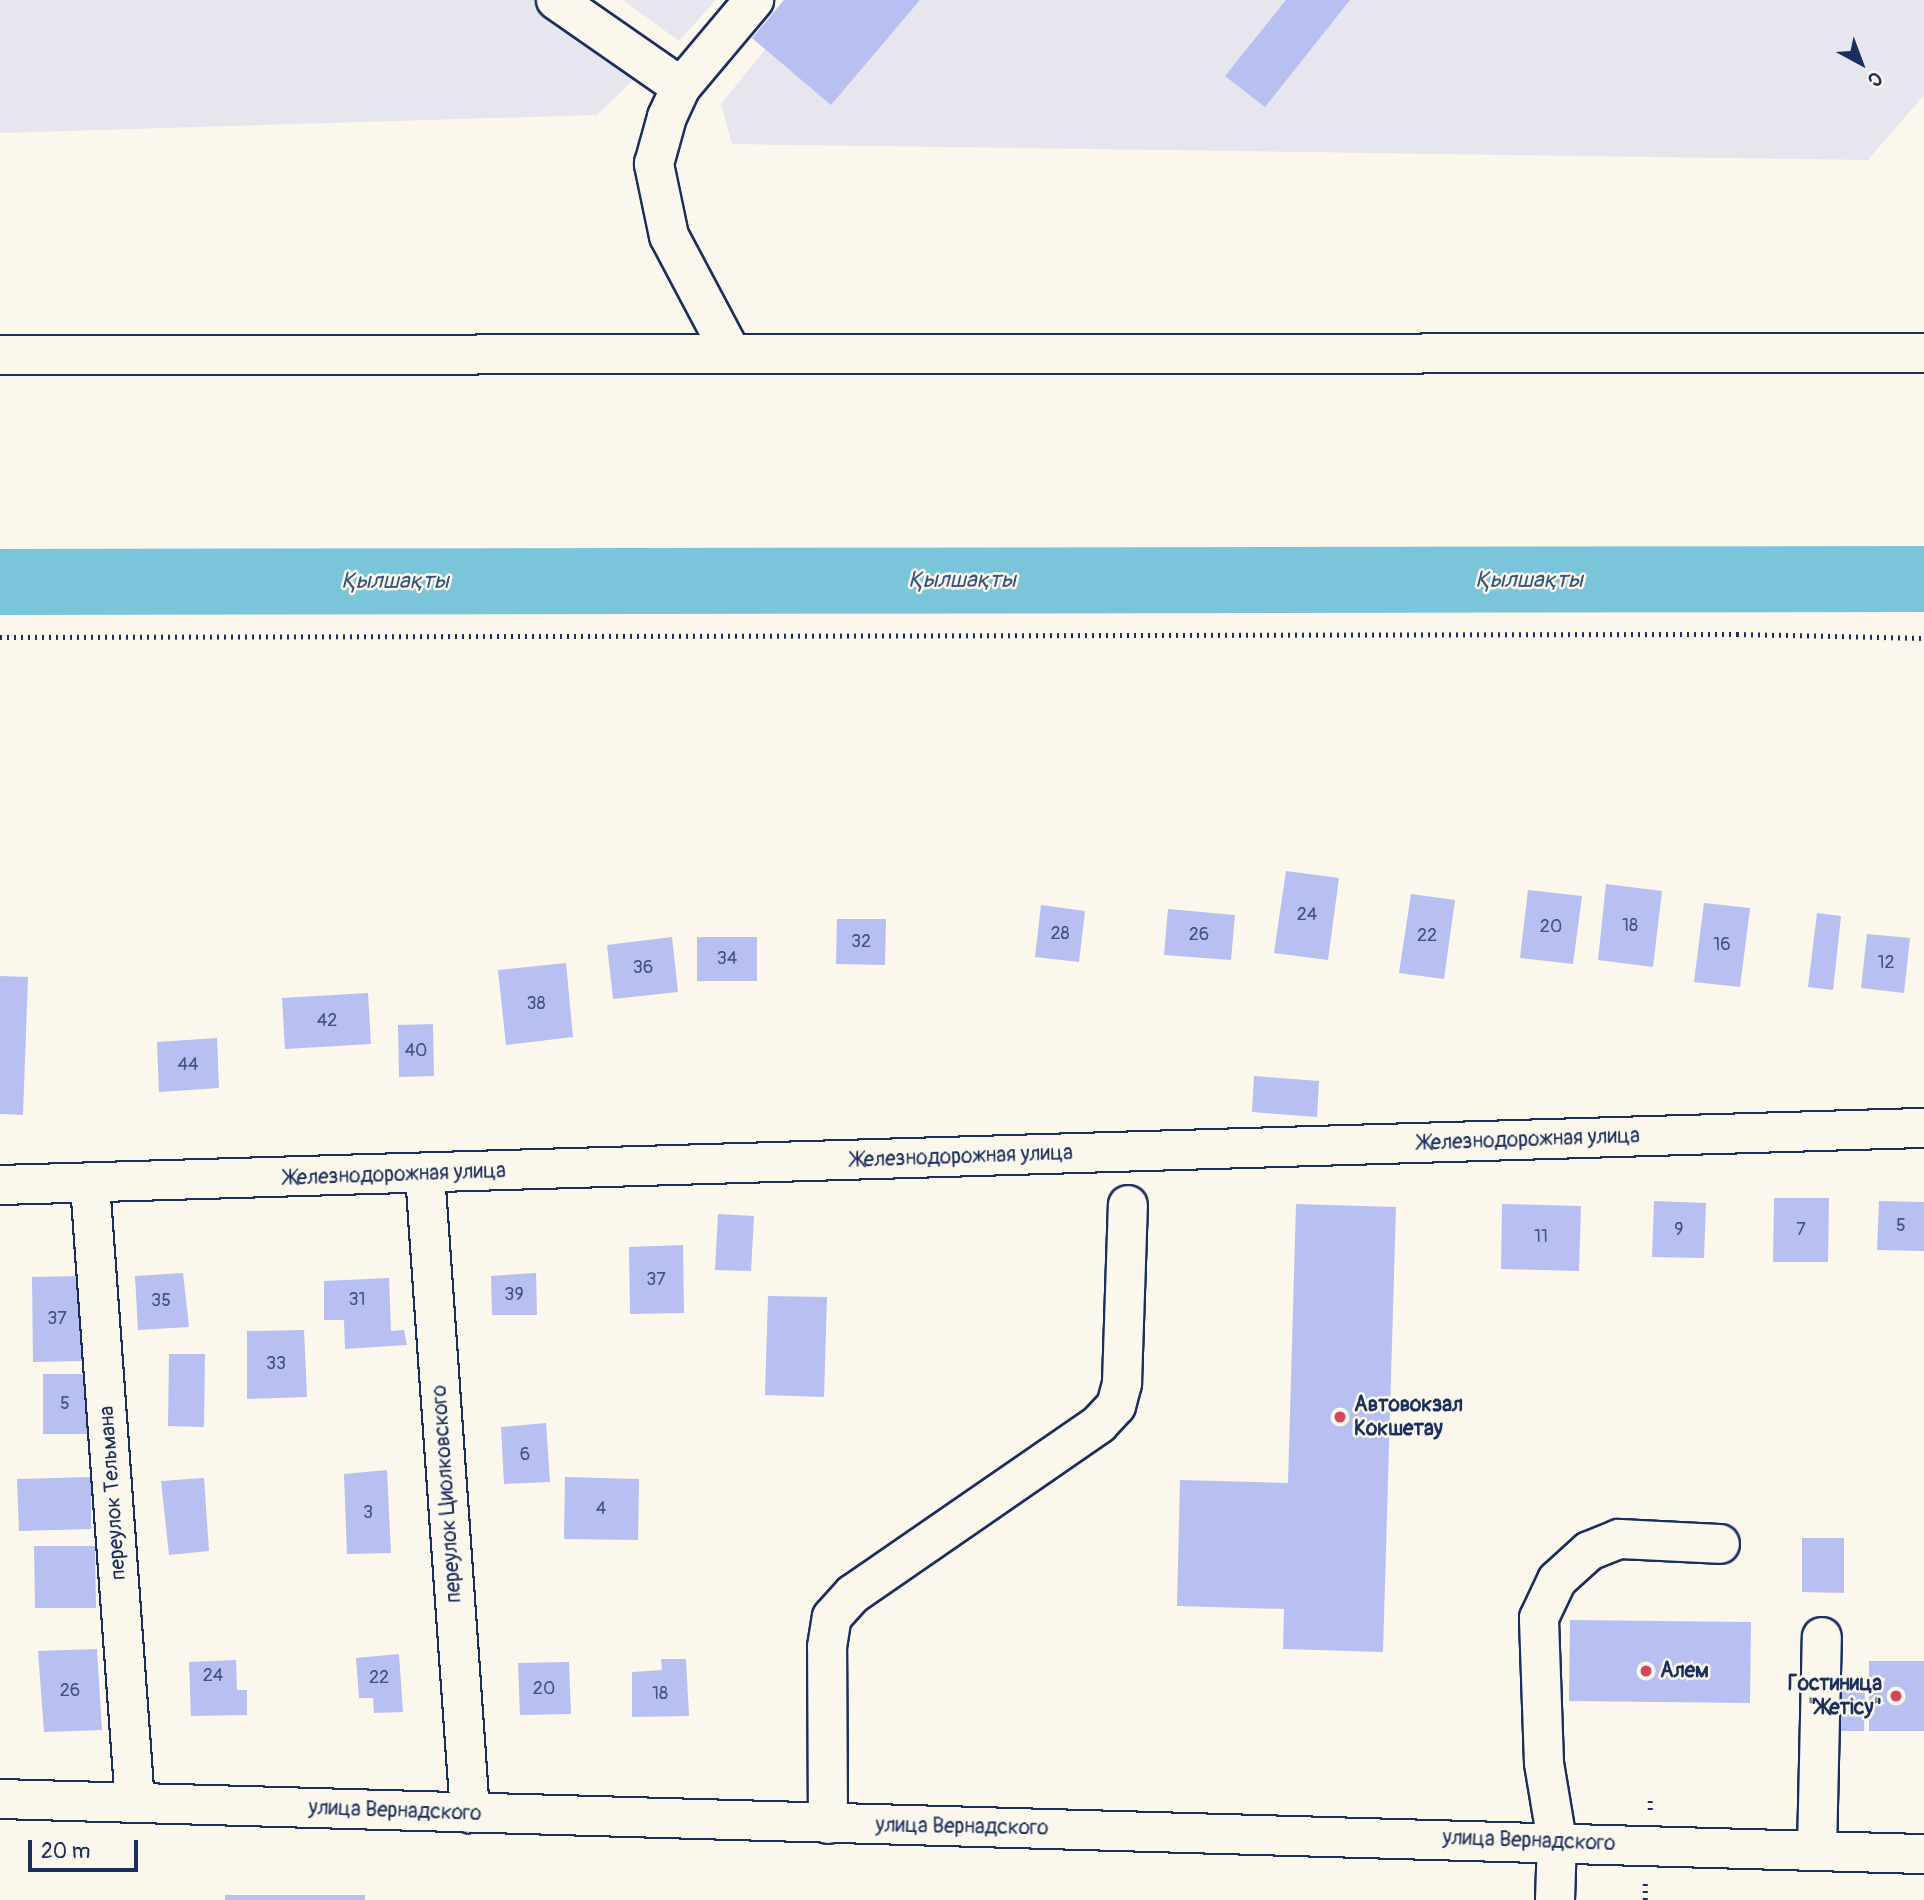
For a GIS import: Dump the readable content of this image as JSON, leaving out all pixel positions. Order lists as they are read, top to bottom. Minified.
{"streets":{"street":["Железнодорожная улица","переулок Тельмана","переулок Циолковского","улица Вернадского"]},"crossings":[["Железнодорожная улица","переулок Тельмана"],["Железнодорожная улица","переулок Циолковского"],["переулок Тельмана","улица Вернадского"],["переулок Циолковского","улица Вернадского"]],"water":["Қылшақты"],"places":["Автовокзал Кокшетау","Алем","Гостиница \"Жетісу\""],"house_numbers":["24","18","20","28","26","22","32","16","34","12","36","38","42","40","44","5","9","7","11","37","39","31","35","37","33","5","6","4","3","24","22","20","26","18"],"scale_bar":"20 m","north":"bottom right"}
